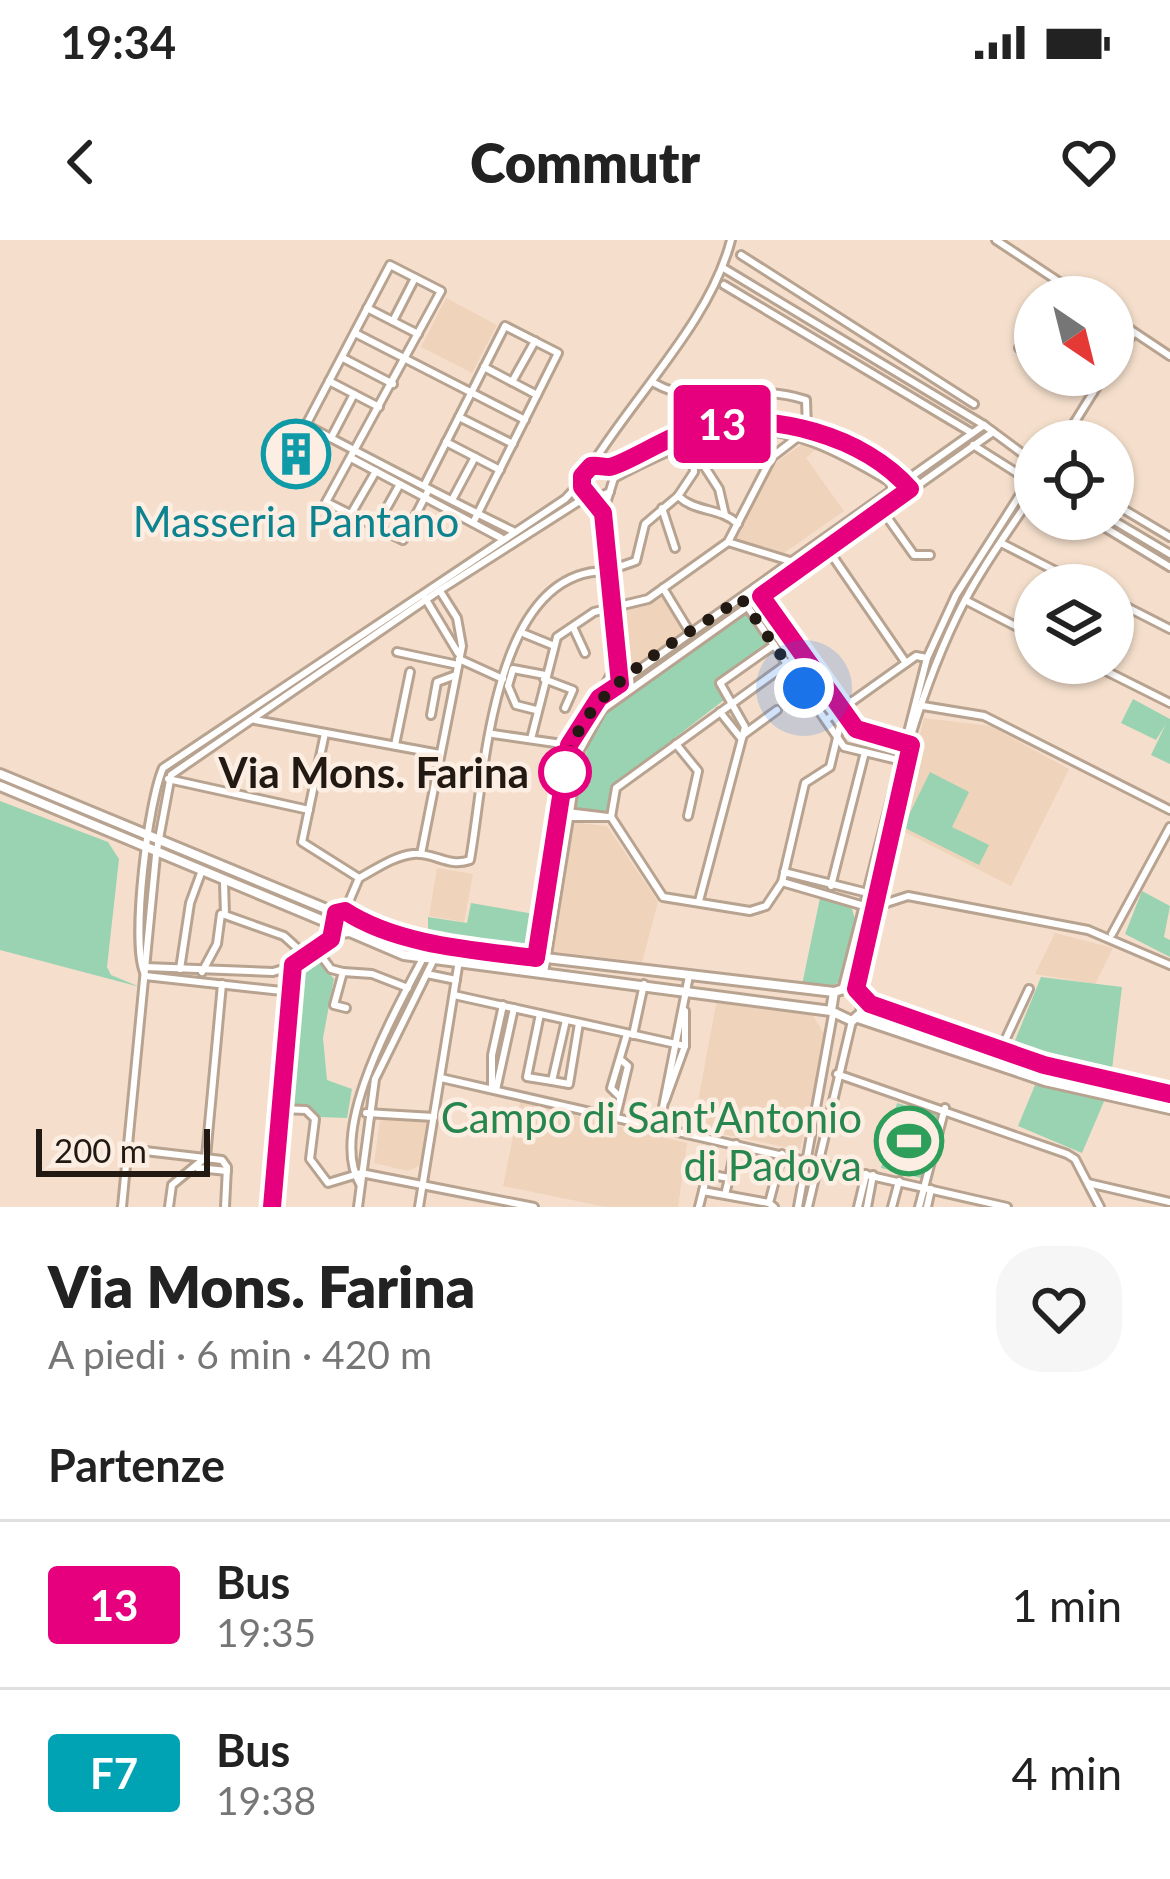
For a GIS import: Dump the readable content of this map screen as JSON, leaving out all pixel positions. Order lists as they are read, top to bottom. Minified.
{"places":{"building":["Masseria Pantano"],"other":["Via Mons. Farina"],"sports":["Campo di Sant'Antonio di Padova"]},"lines":["bus line 13"],"scale_bar":"200 m","north":"bottom right","page":{"status":"19:34","header":"Commutr","on_map":"13","scale":"200 m","heading":[["Via Mons. Farina","A piedi · 6 min · 420 m"],"Partenze"],"list":[{"mark":"13","name":"Bus","note":"19:35","value":"1 min"},{"mark":"F7","name":"Bus","note":"19:38","value":"4 min"}]}}
